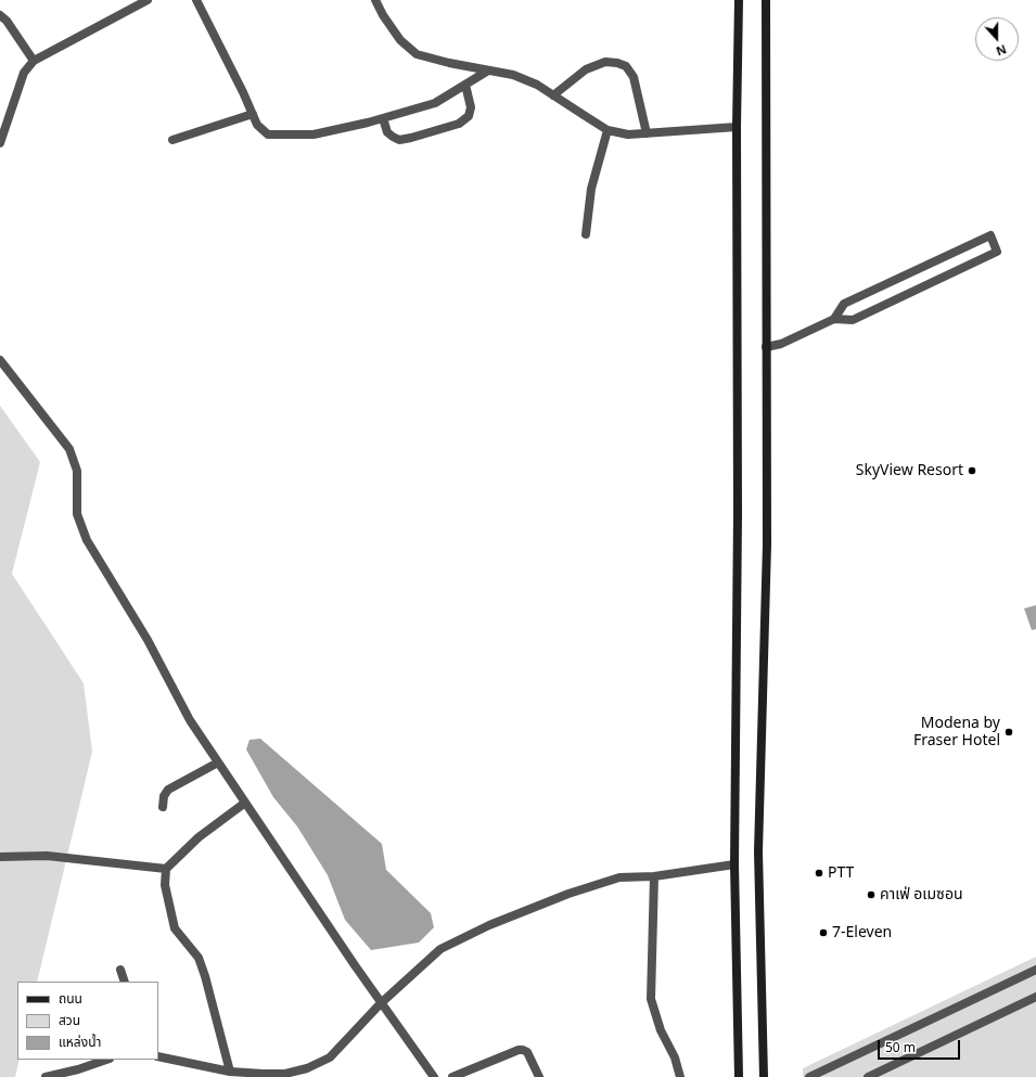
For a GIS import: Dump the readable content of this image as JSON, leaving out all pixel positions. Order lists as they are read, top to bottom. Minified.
{"places":["SkyView Resort","Modena by Fraser Hotel","PTT","คาเฟ่ อเมซอน","7-Eleven"],"legend":["ถนน","สวน","แหล่งน้ำ"],"scale_bar":"50 m","north":"bottom"}
